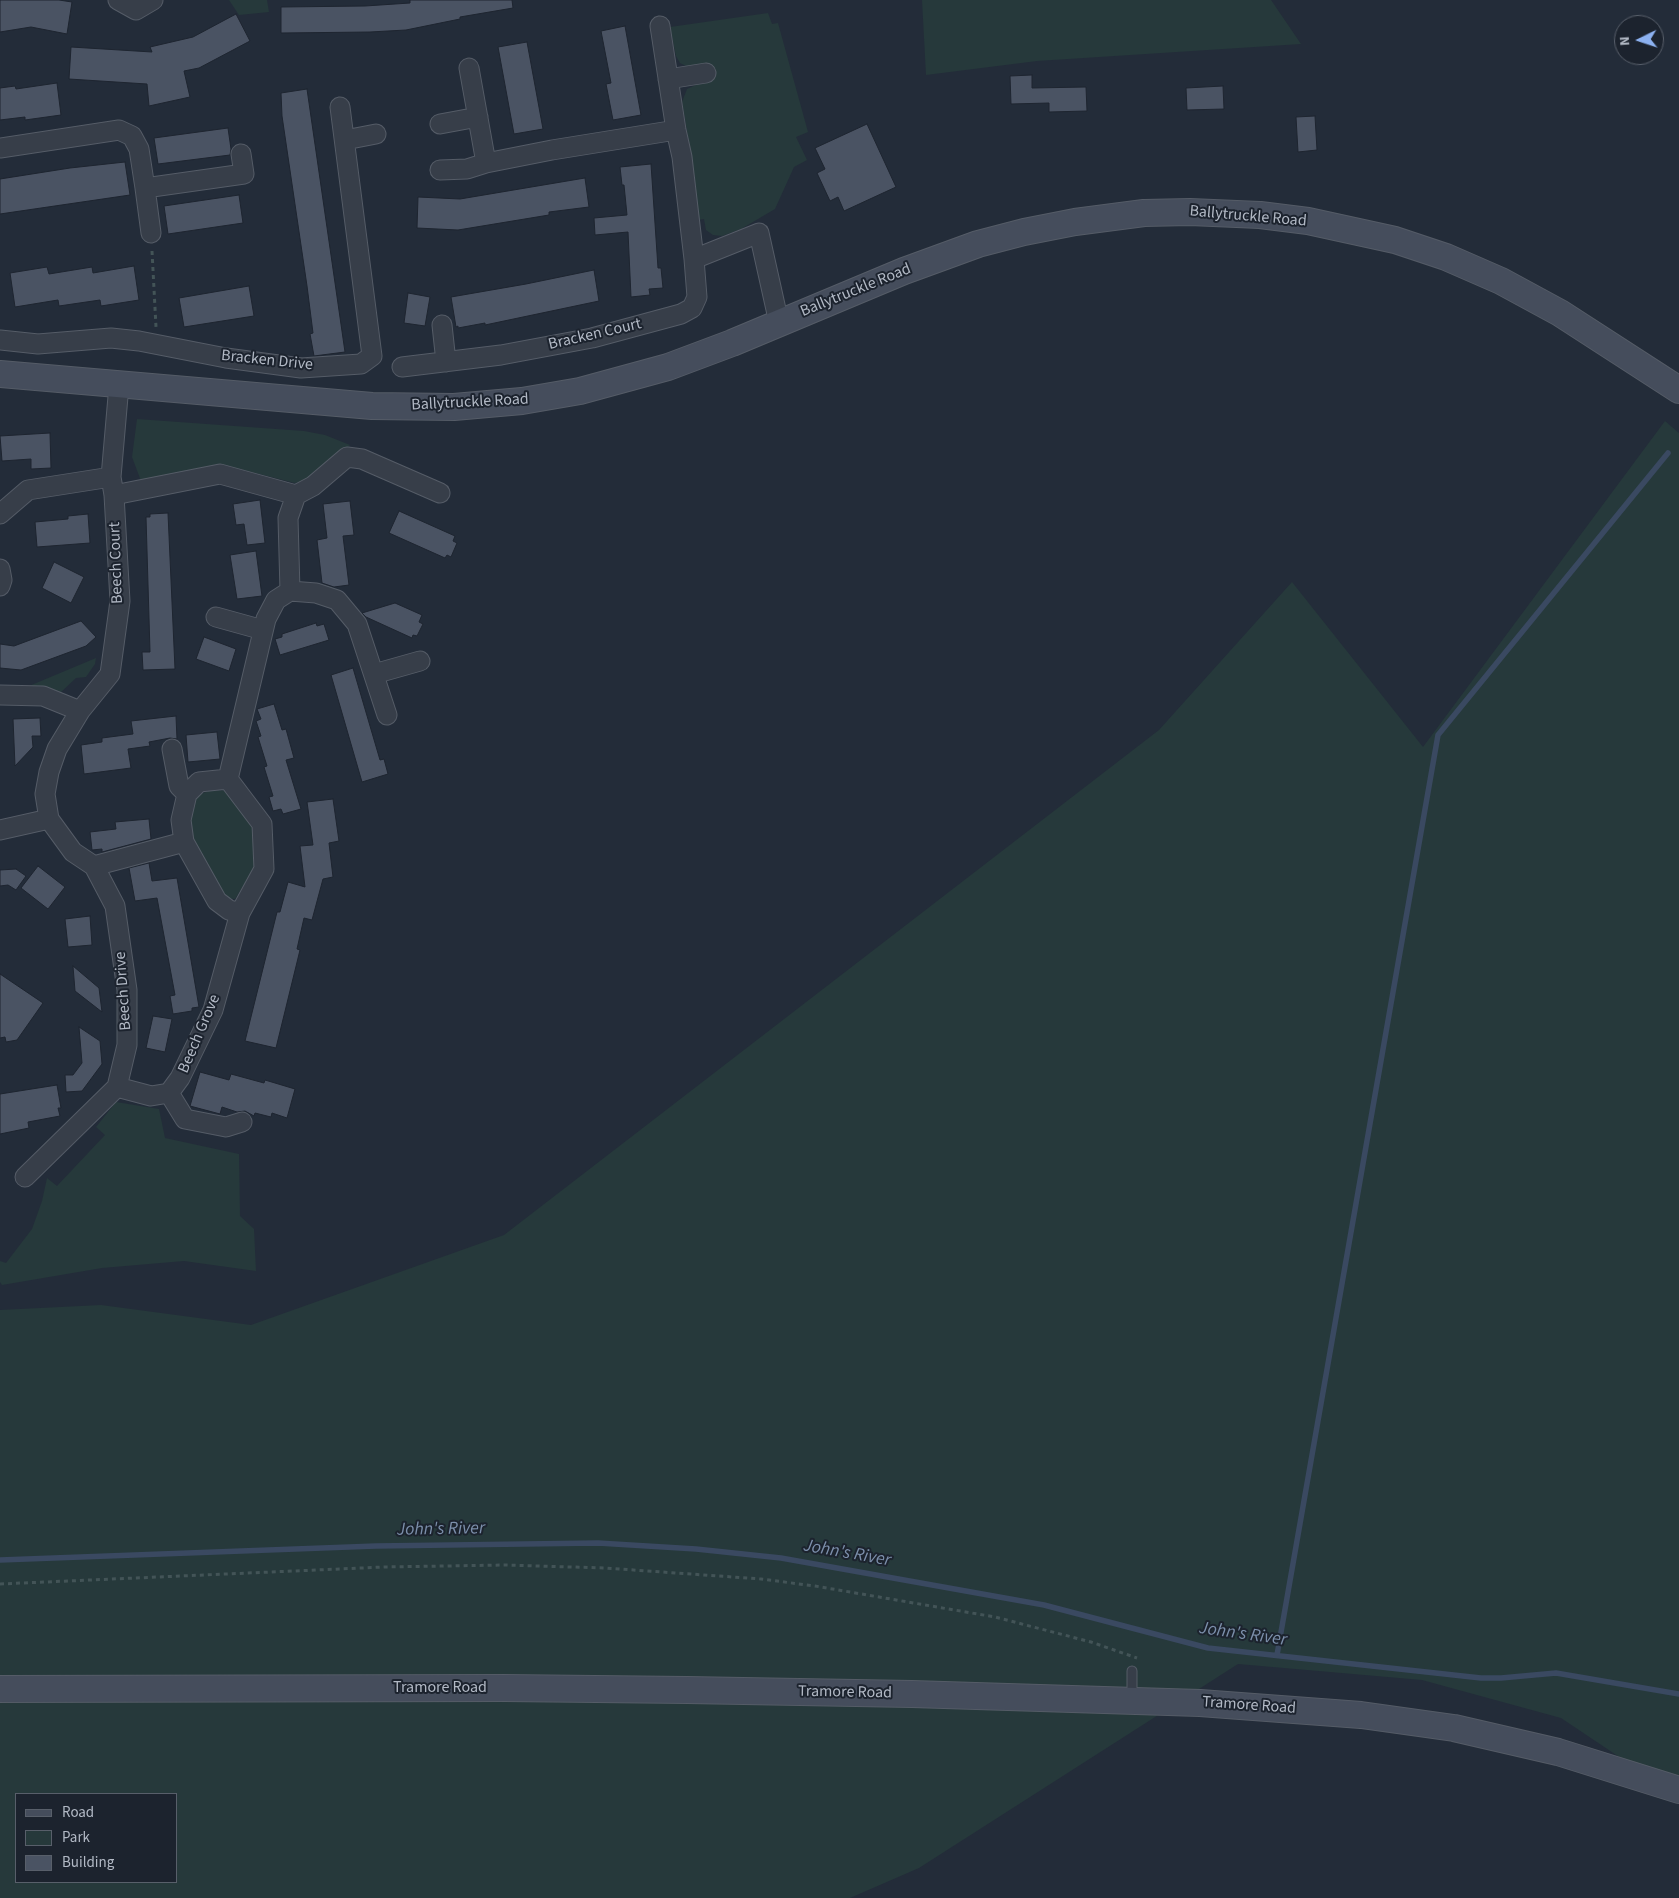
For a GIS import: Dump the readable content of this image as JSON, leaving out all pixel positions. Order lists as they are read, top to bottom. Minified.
{"streets":{"street":["Ballytruckle Road","Bracken Court","Bracken Drive","Beech Court","Beech Drive","Beech Grove","Tramore Road"]},"crossings":[["Ballytruckle Road","Beech Court"],["Beech Court","Beech Drive"]],"water":["John's River"],"legend":["Road","Park","Building"],"north":"left"}
